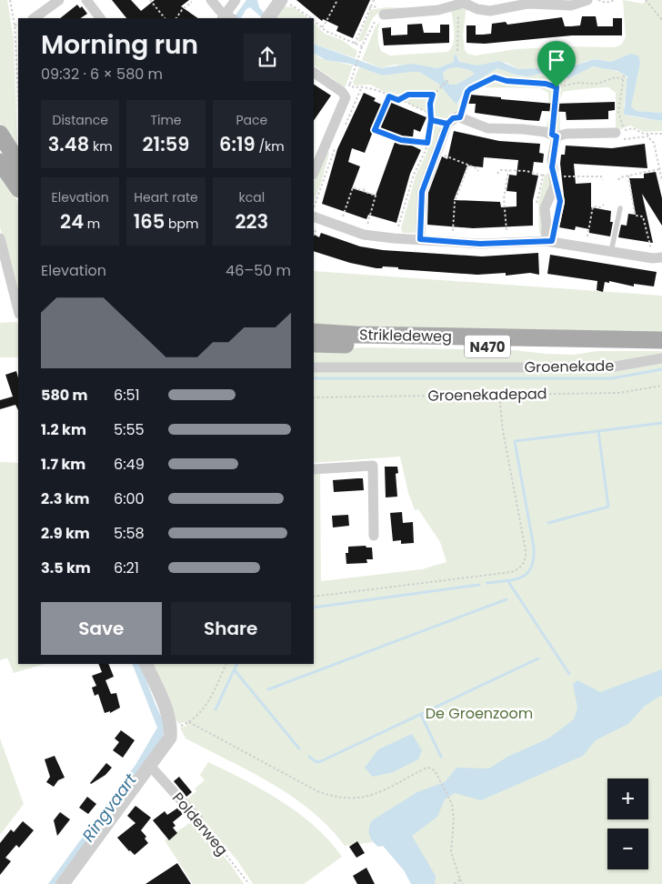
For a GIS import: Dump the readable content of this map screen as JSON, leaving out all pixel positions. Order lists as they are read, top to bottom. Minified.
{"streets":{"main road":["Strikledeweg","N470"],"street":["Groenekade","Polderweg"],"path":["Groenekadepad"]},"water":["Ringvaart"],"parks":["De Groenzoom"],"page":{"heading":["Morning run","09:32 · 6 × 580 m"],"stats":[["Distance","3.48 km"],["Time","21:59"],["Pace","6:19 /km"],["Elevation","24 m"],["Heart rate","165 bpm"],["kcal","223"]],"chart":["Elevation","46–50 m"],"list":[{"name":"580 m","note":"6:51"},{"name":"1.2 km","note":"5:55"},{"name":"1.7 km","note":"6:49"},{"name":"2.3 km","note":"6:00"},{"name":"2.9 km","note":"5:58"},{"name":"3.5 km","note":"6:21"}],"buttons":["Save","Share"],"map_buttons":["+","−"]}}
